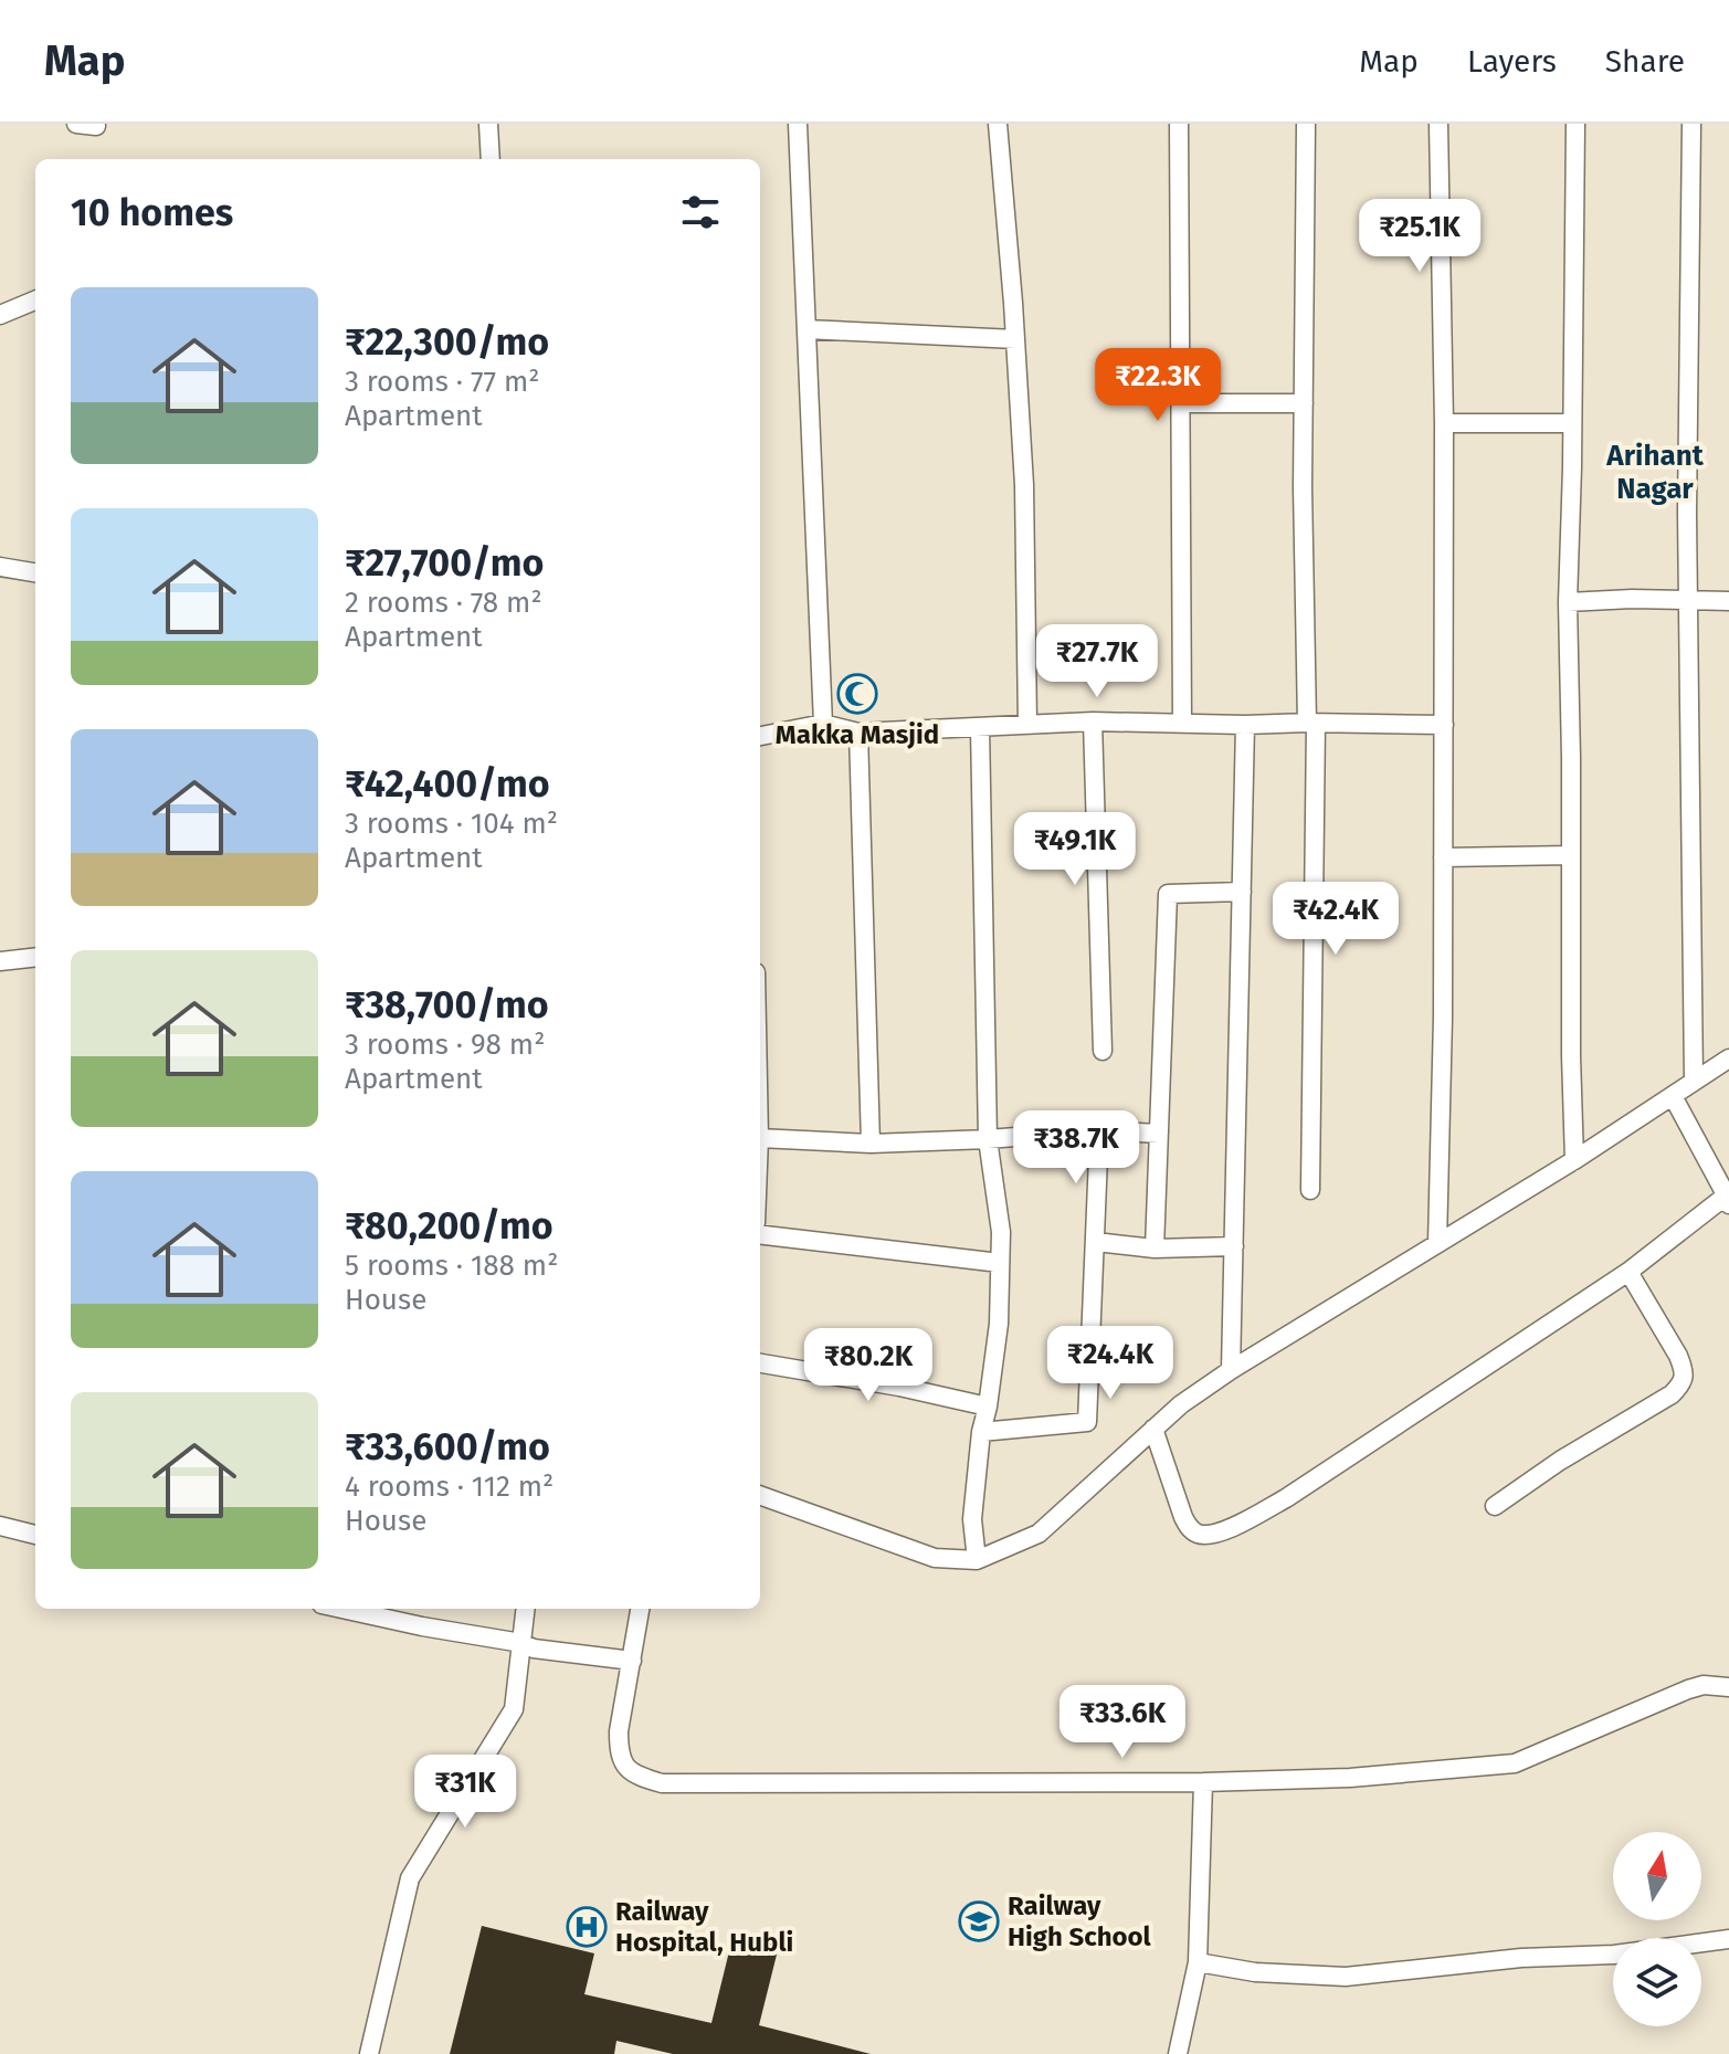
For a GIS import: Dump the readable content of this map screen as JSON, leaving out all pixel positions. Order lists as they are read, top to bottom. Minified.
{"districts":["Arihant Nagar"],"places":{"mosque":["Makka Masjid"],"school or university":["Railway High School"],"hospital":["Railway Hospital, Hubli"]},"north":"top","page":{"header":"Map","nav":["Map","Layers","Share"],"heading":"10 homes","price":["₹25.1K","₹22.3K","₹27.7K","₹49.1K","₹42.4K","₹38.7K","₹24.4K","₹80.2K","₹33.6K","₹31K"],"list":[{"name":"₹22,300/mo","note":"3 rooms · 77 m² · Apartment"},{"name":"₹27,700/mo","note":"2 rooms · 78 m² · Apartment"},{"name":"₹42,400/mo","note":"3 rooms · 104 m² · Apartment"},{"name":"₹38,700/mo","note":"3 rooms · 98 m² · Apartment"},{"name":"₹80,200/mo","note":"5 rooms · 188 m² · House"},{"name":"₹33,600/mo","note":"4 rooms · 112 m² · House"}]}}
